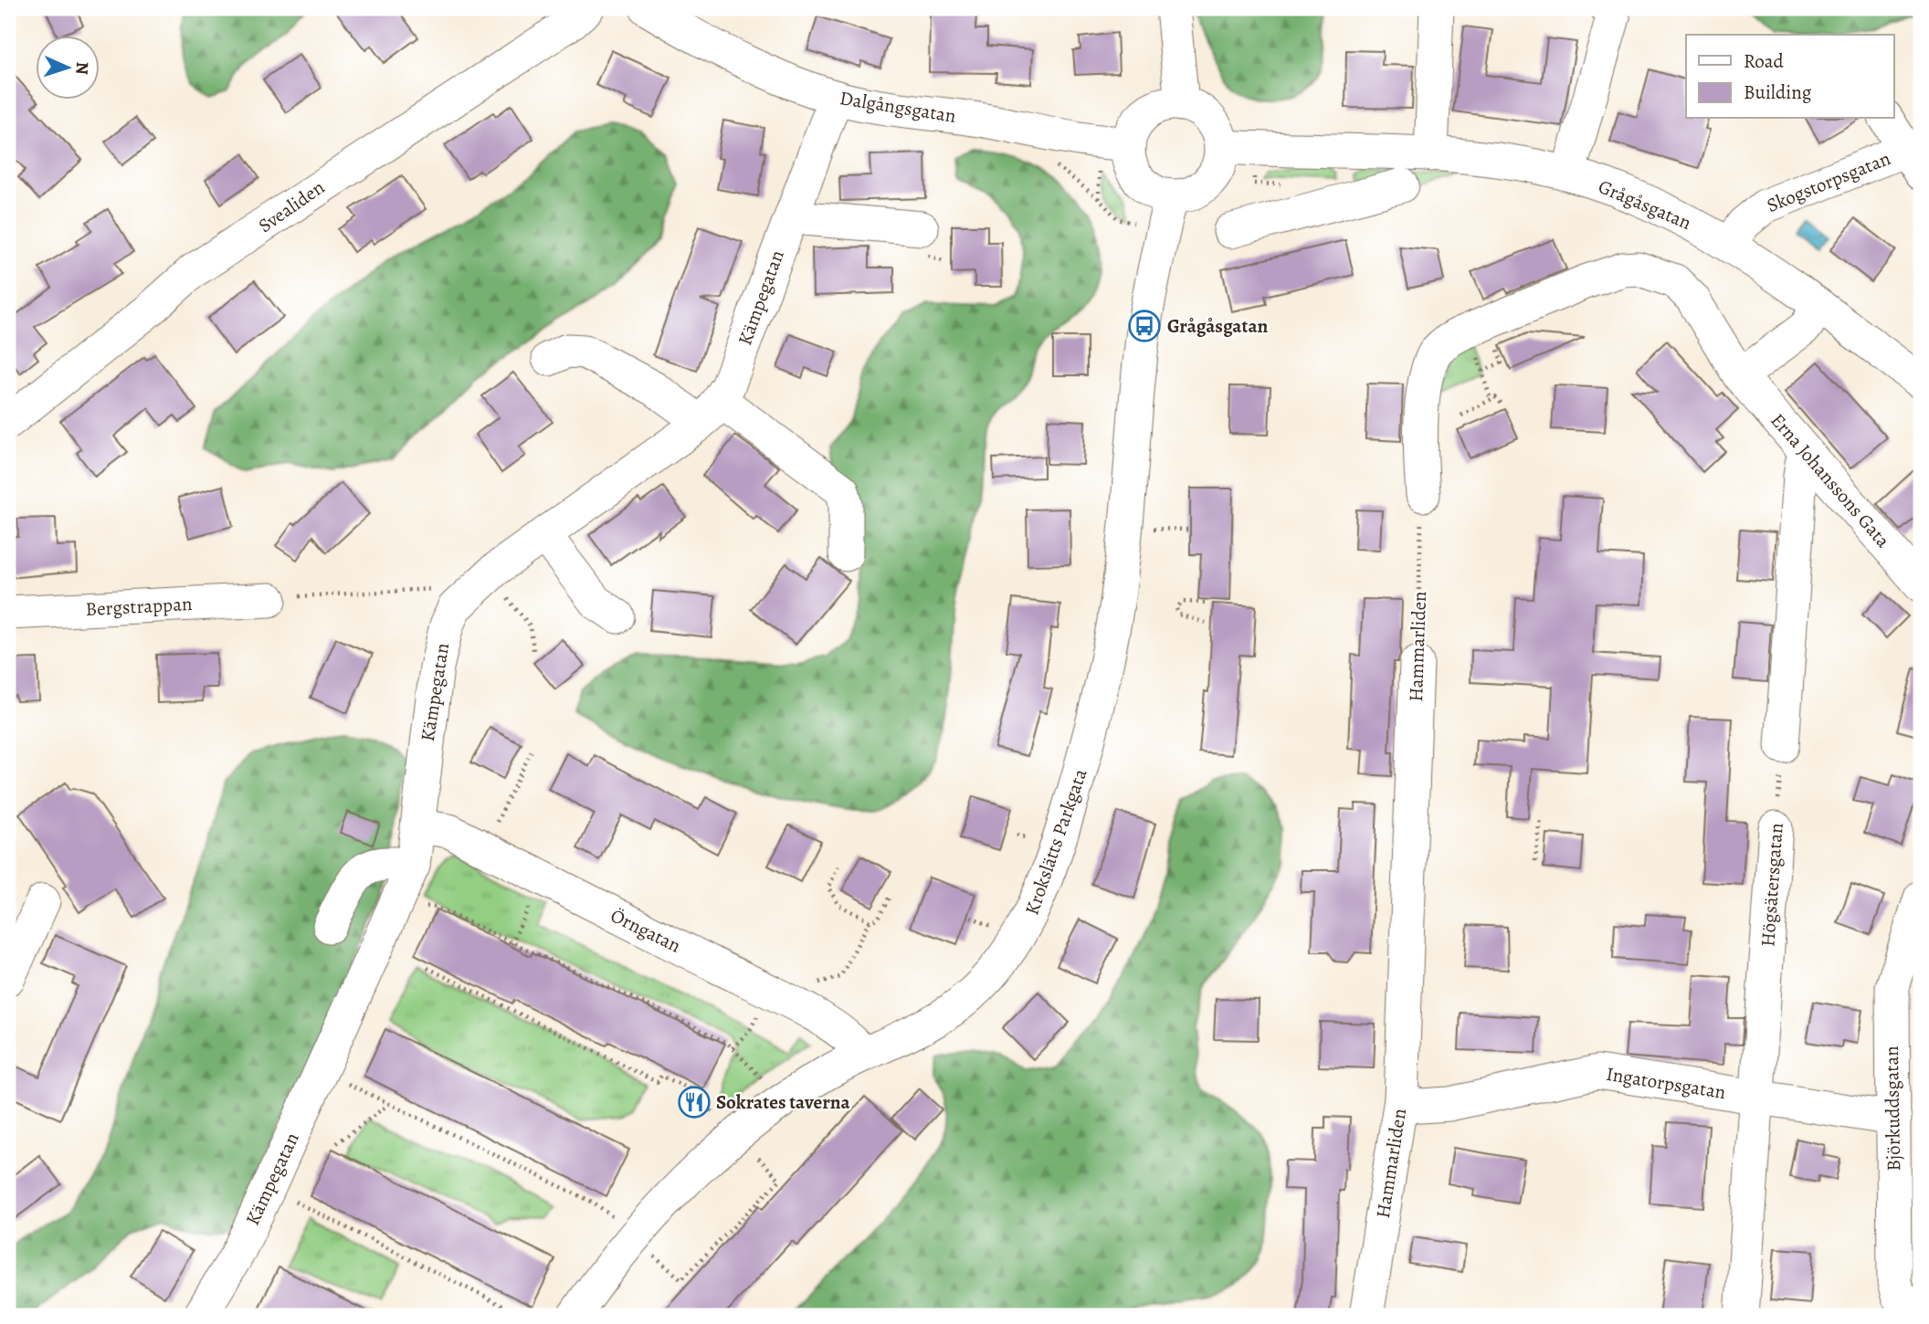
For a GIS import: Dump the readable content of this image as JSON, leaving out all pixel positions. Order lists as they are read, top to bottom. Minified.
{"streets":{"street":["Dalgångsgatan","Skogstorpsgatan","Grågåsgatan","Svealiden","Kämpegatan","Erna Johanssons Gata","Bergstrappan","Hammarliden","Krokslätts Parkgata","Högsätersgatan","Örngatan","Ingatorpsgatan","Björkuddsgatan"]},"crossings":[["Dalgångsgatan","Grågåsgatan"],["Dalgångsgatan","Kämpegatan"],["Dalgångsgatan","Krokslätts Parkgata"],["Skogstorpsgatan","Grågåsgatan"],["Grågåsgatan","Krokslätts Parkgata"],["Kämpegatan","Örngatan"],["Hammarliden","Ingatorpsgatan"],["Krokslätts Parkgata","Örngatan"],["Högsätersgatan","Ingatorpsgatan"],["Ingatorpsgatan","Björkuddsgatan"]],"places":{"bus stop":["Grågåsgatan"],"restaurant":["Sokrates taverna"]},"legend":["Road","Building"],"north":"right"}
